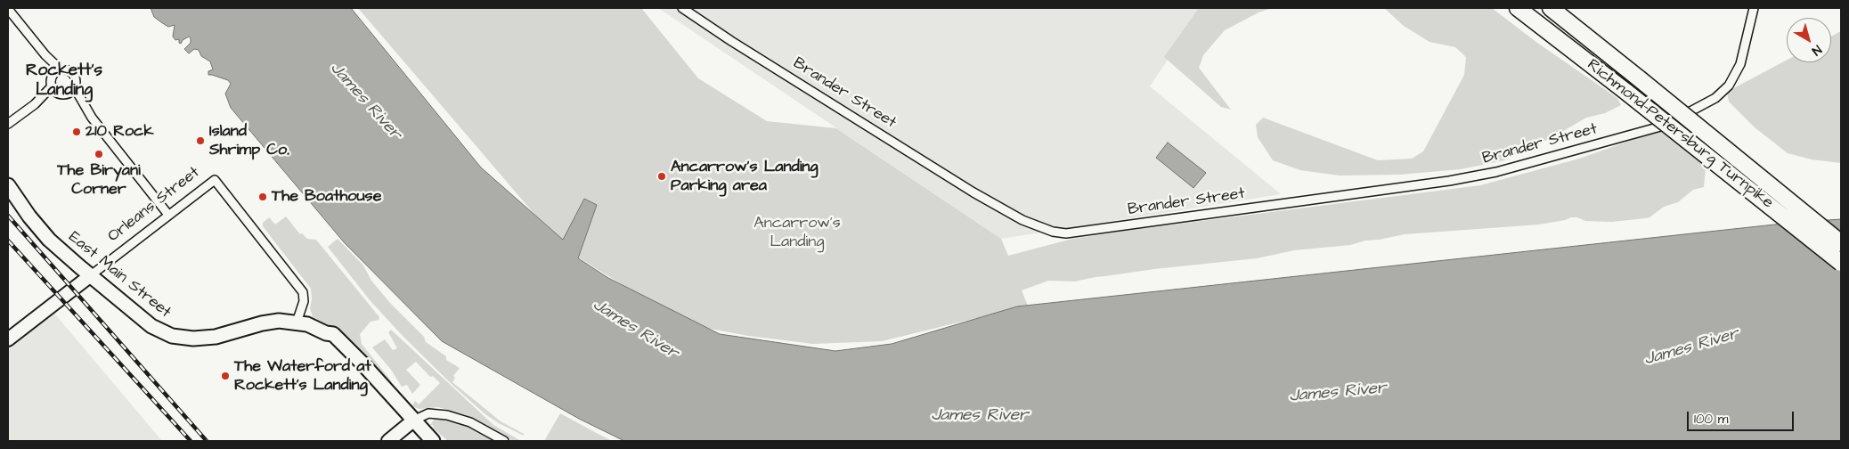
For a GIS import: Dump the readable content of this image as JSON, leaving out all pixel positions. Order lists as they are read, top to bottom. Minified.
{"streets":{"highway":["Richmond-Petersburg Turnpike"],"main road":["East Main Street"],"street":["Brander Street","Orleans Street"]},"crossings":[["Orleans Street","East Main Street"]],"districts":["Rockett's Landing"],"water":["James River"],"parks":["Ancarrow's Landing"],"places":["210 Rock","Island Shrimp Co.","The Biryani Corner","Ancarrow's Landing Parking area","The Boathouse","The Waterford at Rockett's Landing"],"scale_bar":"100 m","north":"bottom right"}
